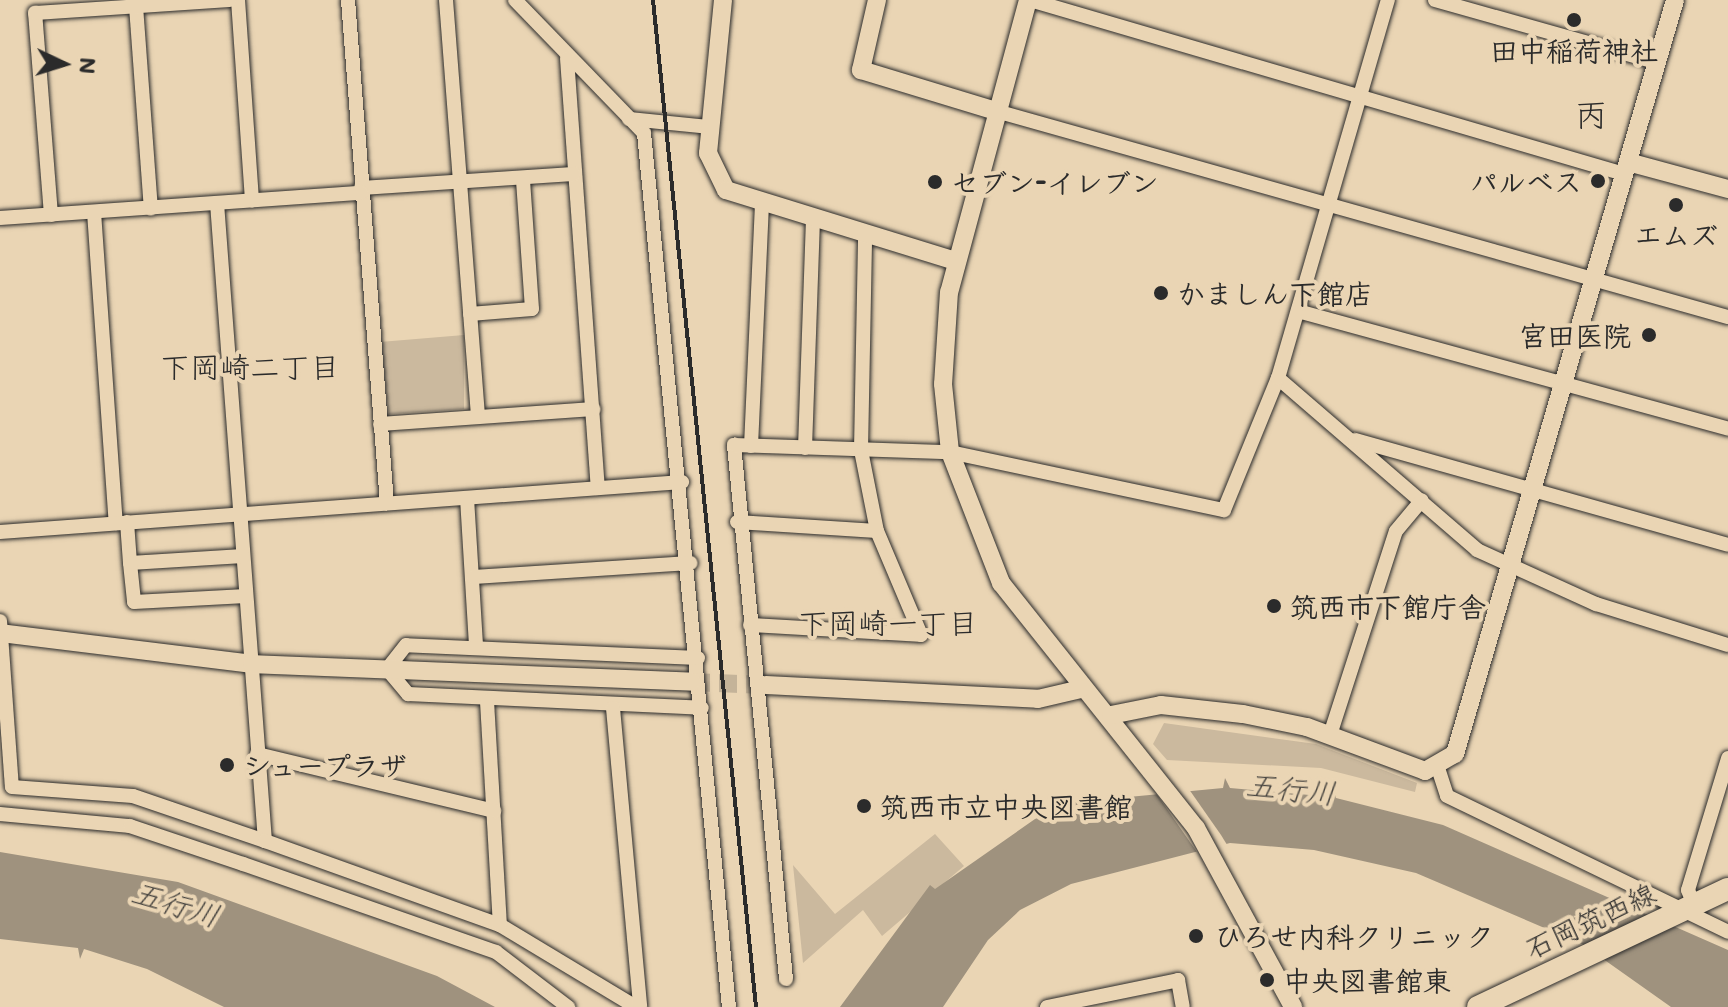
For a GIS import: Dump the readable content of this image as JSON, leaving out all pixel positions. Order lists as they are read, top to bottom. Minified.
{"streets":{"main road":["石岡筑西線"]},"districts":["丙","下岡崎二丁目","下岡崎一丁目"],"water":["五行川"],"places":["田中稲荷神社","パルベス","セブン-イレブン","エムズ","かましん下館店","宮田医院","筑西市下館庁舎","シュープラザ","筑西市立中央図書館","ひろせ内科クリニック","中央図書館東"],"north":"right"}
